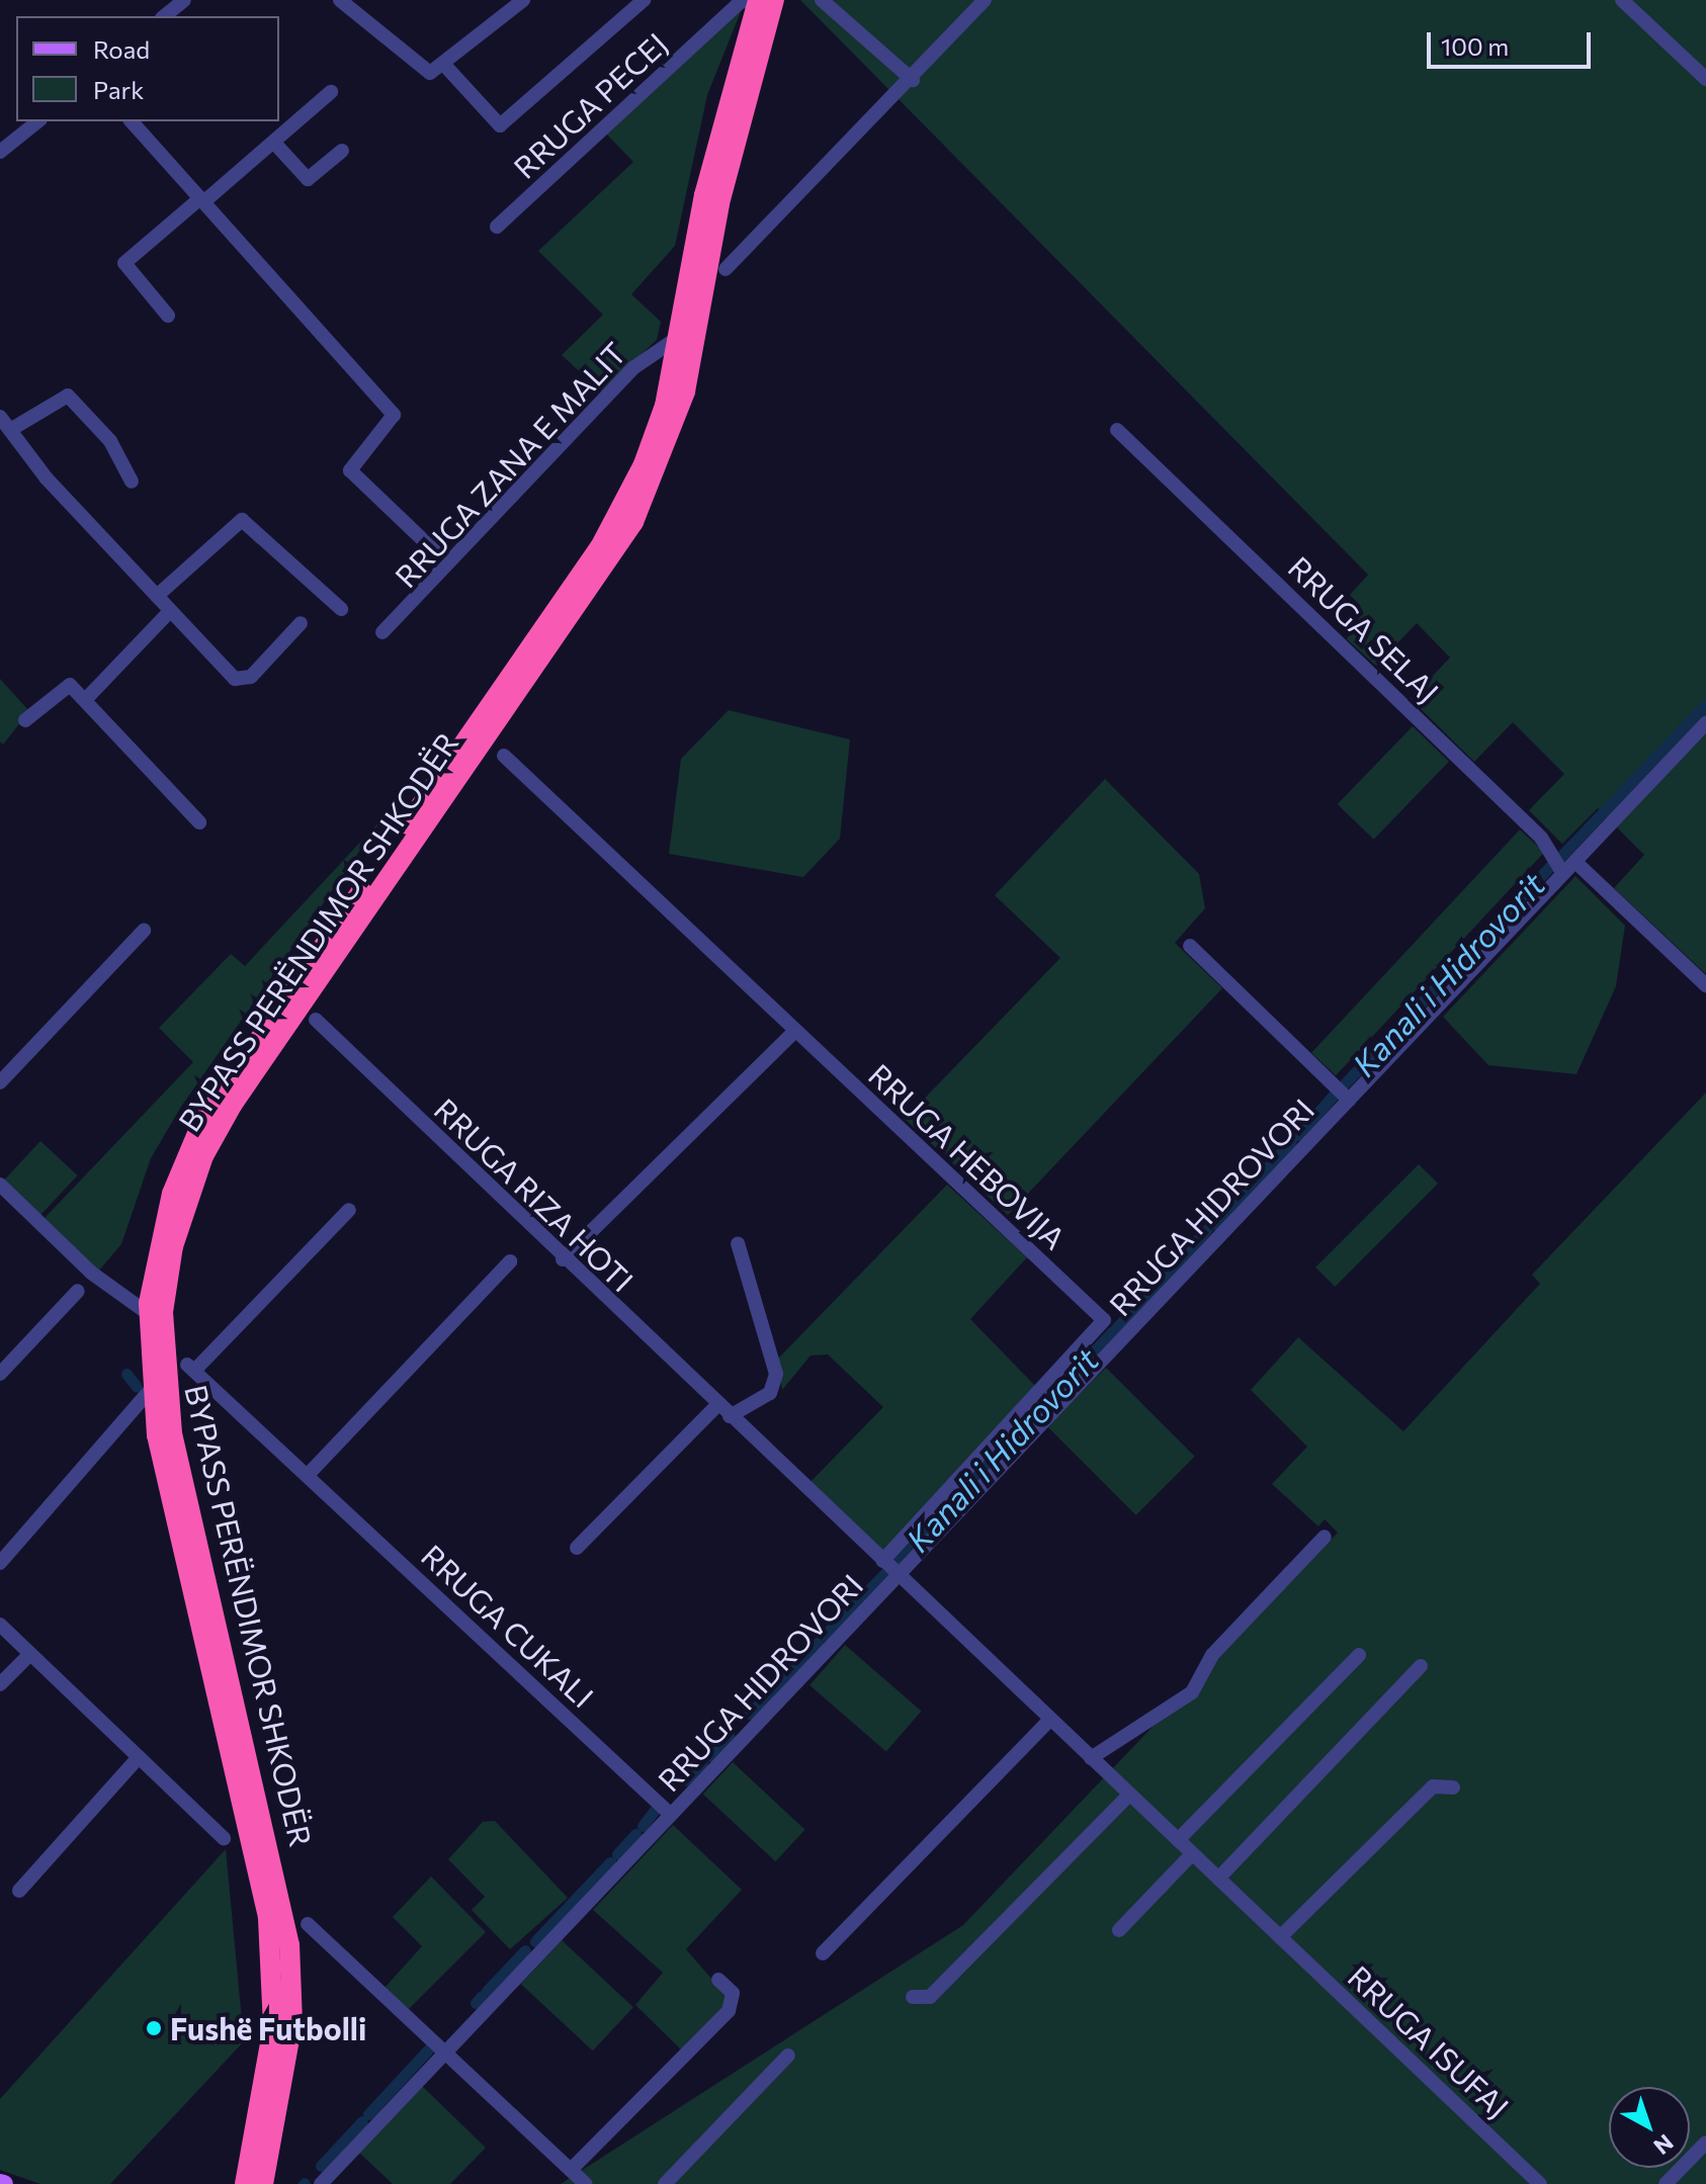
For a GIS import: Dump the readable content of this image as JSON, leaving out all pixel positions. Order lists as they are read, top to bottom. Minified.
{"streets":{"highway":["BYPASS PERËNDIMOR SHKODËR"],"street":["RRUGA PECEJ","RRUGA ZANA E MALIT","RRUGA SELAJ","RRUGA HEBOVIJA","RRUGA RIZA HOTI","RRUGA HIDROVORI","RRUGA CUKALI","RRUGA ISUFAJ"]},"crossings":[["RRUGA PECEJ","BYPASS PERËNDIMOR SHKODËR"],["RRUGA ZANA E MALIT","BYPASS PERËNDIMOR SHKODËR"],["RRUGA SELAJ","RRUGA HIDROVORI"],["RRUGA HEBOVIJA","RRUGA RIZA HOTI"],["RRUGA RIZA HOTI","RRUGA HIDROVORI"],["RRUGA RIZA HOTI","RRUGA ISUFAJ"],["RRUGA HIDROVORI","RRUGA CUKALI"],["RRUGA HIDROVORI","RRUGA ISUFAJ"]],"water":["Kanali i Hidrovorit"],"places":["Fushë Futbolli"],"legend":["Road","Park"],"scale_bar":"100 m","north":"bottom right"}
